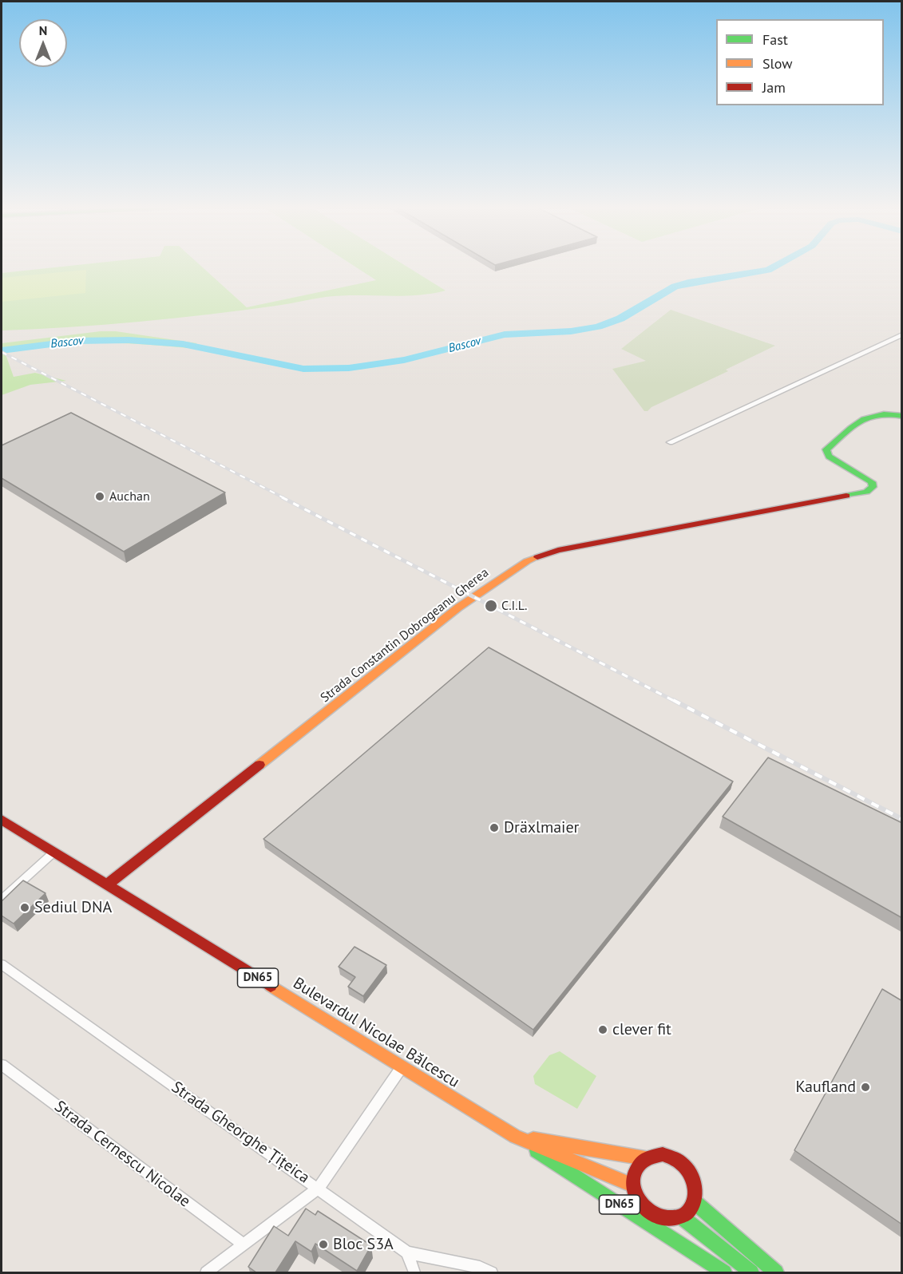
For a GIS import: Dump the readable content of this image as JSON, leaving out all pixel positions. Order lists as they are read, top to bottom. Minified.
{"streets":{"main road":["Strada Constantin Dobrogeanu Gherea","DN65","Bulevardul Nicolae Bălcescu"],"street":["Strada Gheorghe Țițeica","Strada Cernescu Nicolae"]},"crossings":[["Strada Constantin Dobrogeanu Gherea","Bulevardul Nicolae Bălcescu"],["DN65","Bulevardul Nicolae Bălcescu"]],"water":["Bascov"],"places":["Auchan","C.I.L.","Dräxlmaier","Sediul DNA","clever fit","Kaufland","Bloc S3A"],"legend":["Fast","Slow","Jam"],"north":"top"}
